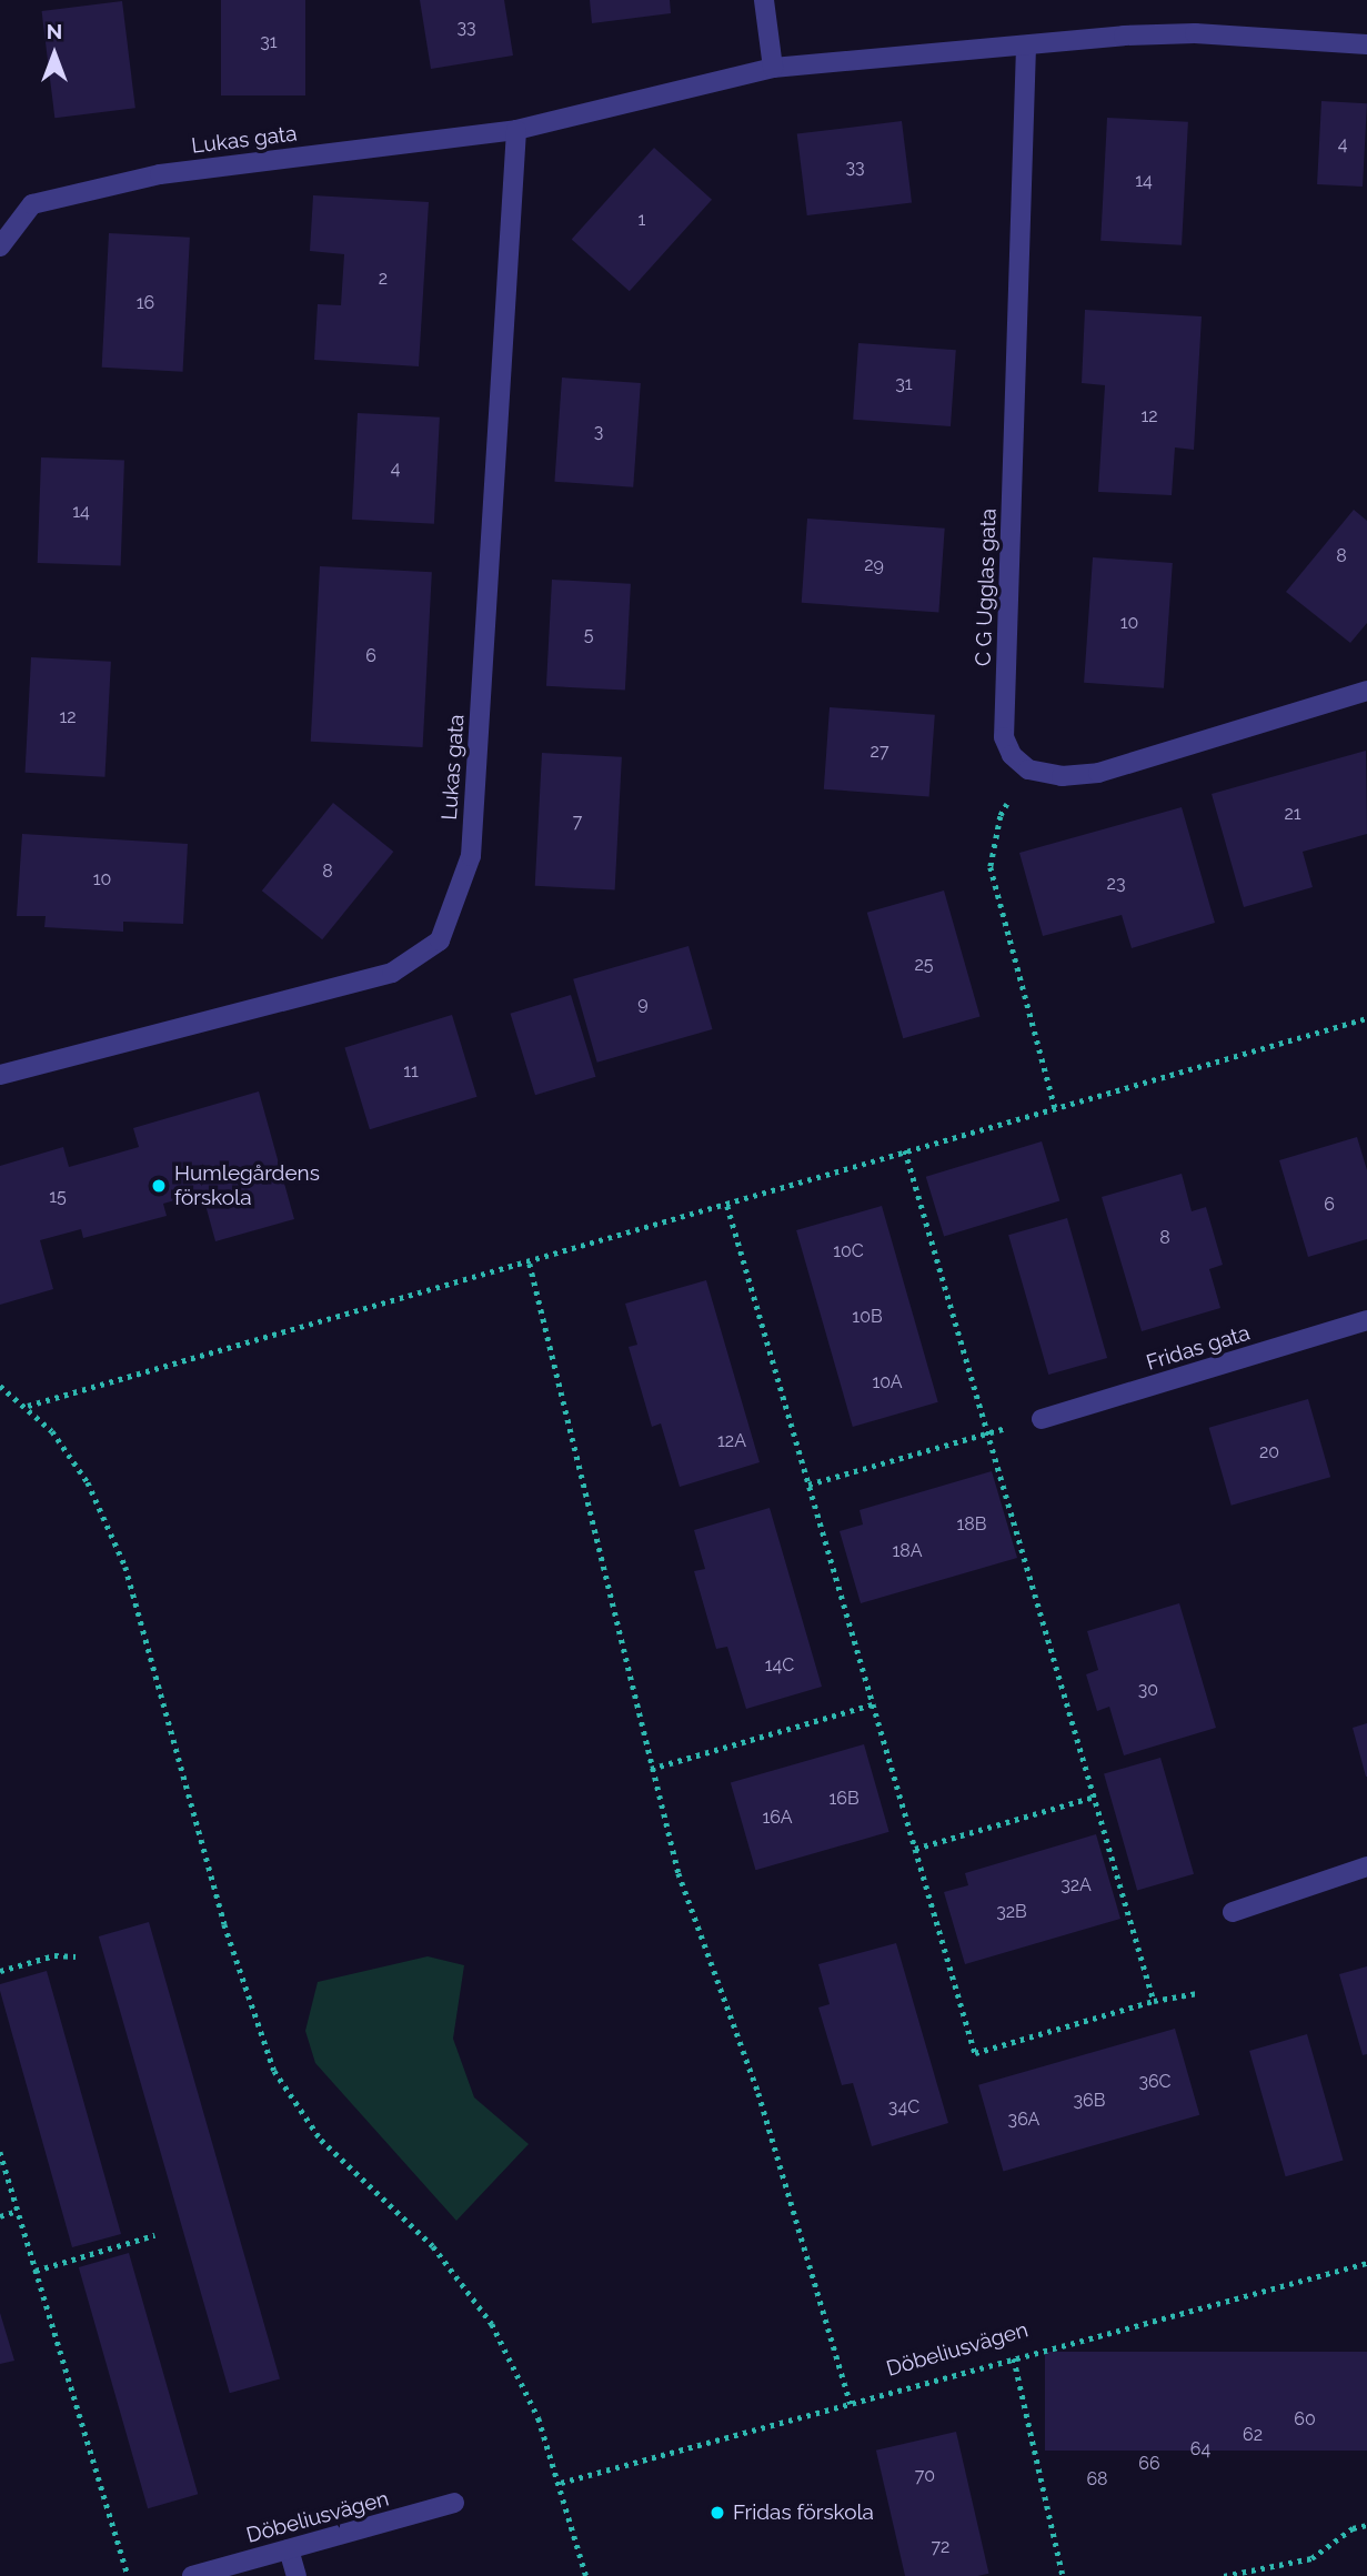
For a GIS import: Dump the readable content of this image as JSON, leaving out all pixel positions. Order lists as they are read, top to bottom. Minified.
{"streets":{"street":["Lukas gata","C G Ugglas gata","Fridas gata","Döbeliusvägen"]},"places":["Humlegårdens förskola","Fridas förskola"],"house_numbers":["33","31","4","33","14","1","2","16","31","12","3","4","14","8","29","10","5","6","12","27","21","7","8","10","23","25","9","11","15","6","8","10C","10B","10A","12A","20","18B","18A","14C","30","16B","16A","32A","32B","36C","36B","34C","36A","60","62","64","66","70","68","72"],"north":"top"}
